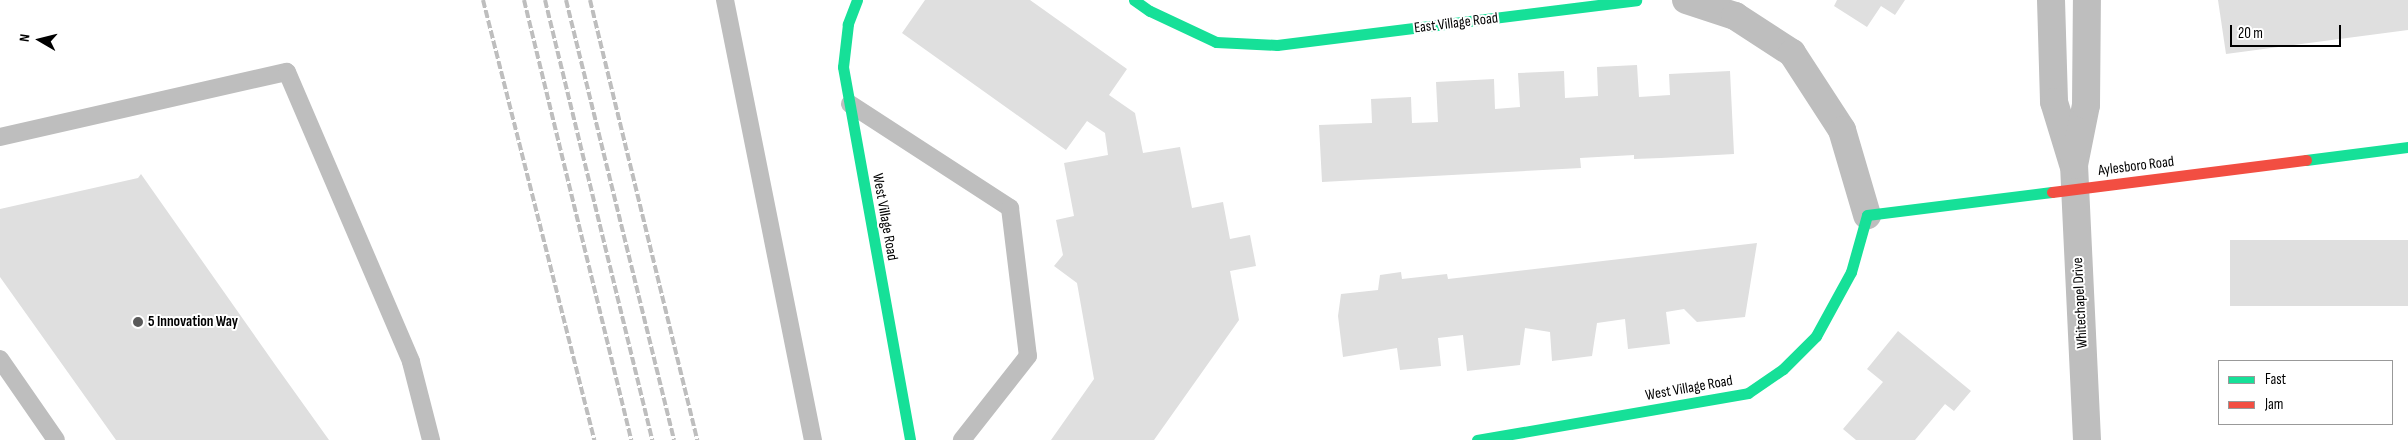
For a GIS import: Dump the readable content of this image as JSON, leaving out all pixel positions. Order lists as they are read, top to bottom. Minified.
{"streets":{"street":["East Village Road","Aylesboro Road","West Village Road","Whitechapel Drive"]},"crossings":[["Aylesboro Road","West Village Road"],["Aylesboro Road","Whitechapel Drive"]],"places":["5 Innovation Way"],"legend":["Fast","Jam"],"scale_bar":"20 m","north":"left"}
